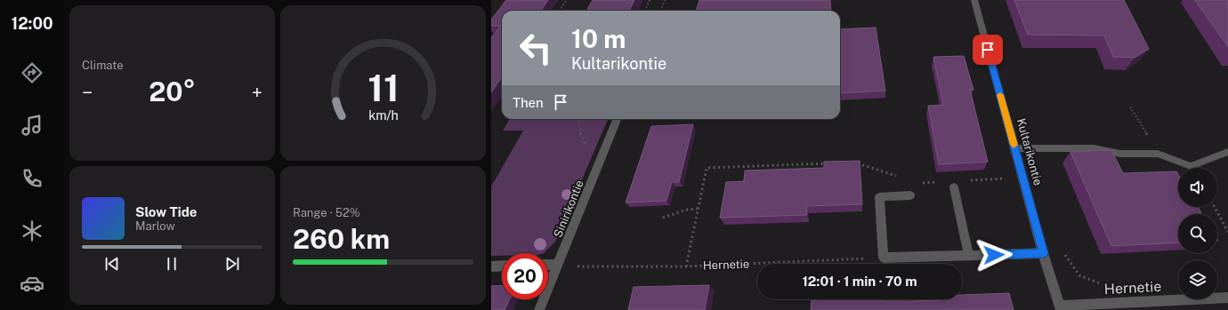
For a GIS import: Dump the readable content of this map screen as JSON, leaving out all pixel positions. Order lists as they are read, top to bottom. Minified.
{"streets":{"street":["Kultarikontie","Sinirikontie","Hernetie"]},"crossings":[["Kultarikontie","Hernetie"],["Sinirikontie","Hernetie"]],"page":{"tabs":"12:00","tile":["Climate",["Range · 52%","260 km"]],"turn":["10 m","Kultarikontie"],"heat":["−","20°","+"],"then":"Then","song":["Slow Tide","Marlow"],"limit":"20","trip":"12:01 · 1 min · 70 m","gauge":["11","km/h"]}}
